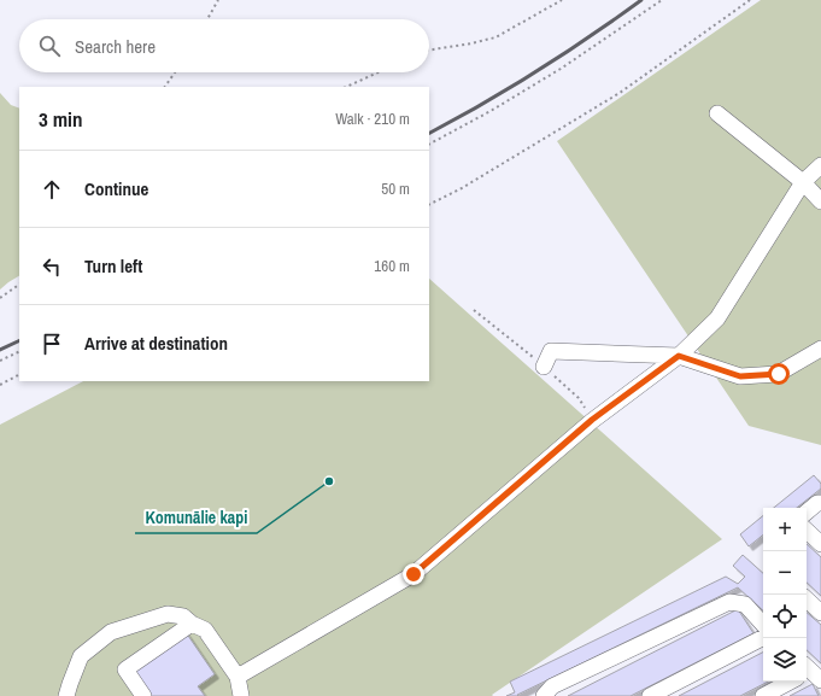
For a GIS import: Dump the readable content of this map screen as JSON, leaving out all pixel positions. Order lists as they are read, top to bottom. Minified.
{"places":["Komunālie kapi"],"page":{"search":"Search here","heading":["3 min","Walk · 210 m"],"list":[["Continue","50 m"],["Turn left","160 m"],"Arrive at destination"],"map_buttons":["+","−"]}}
